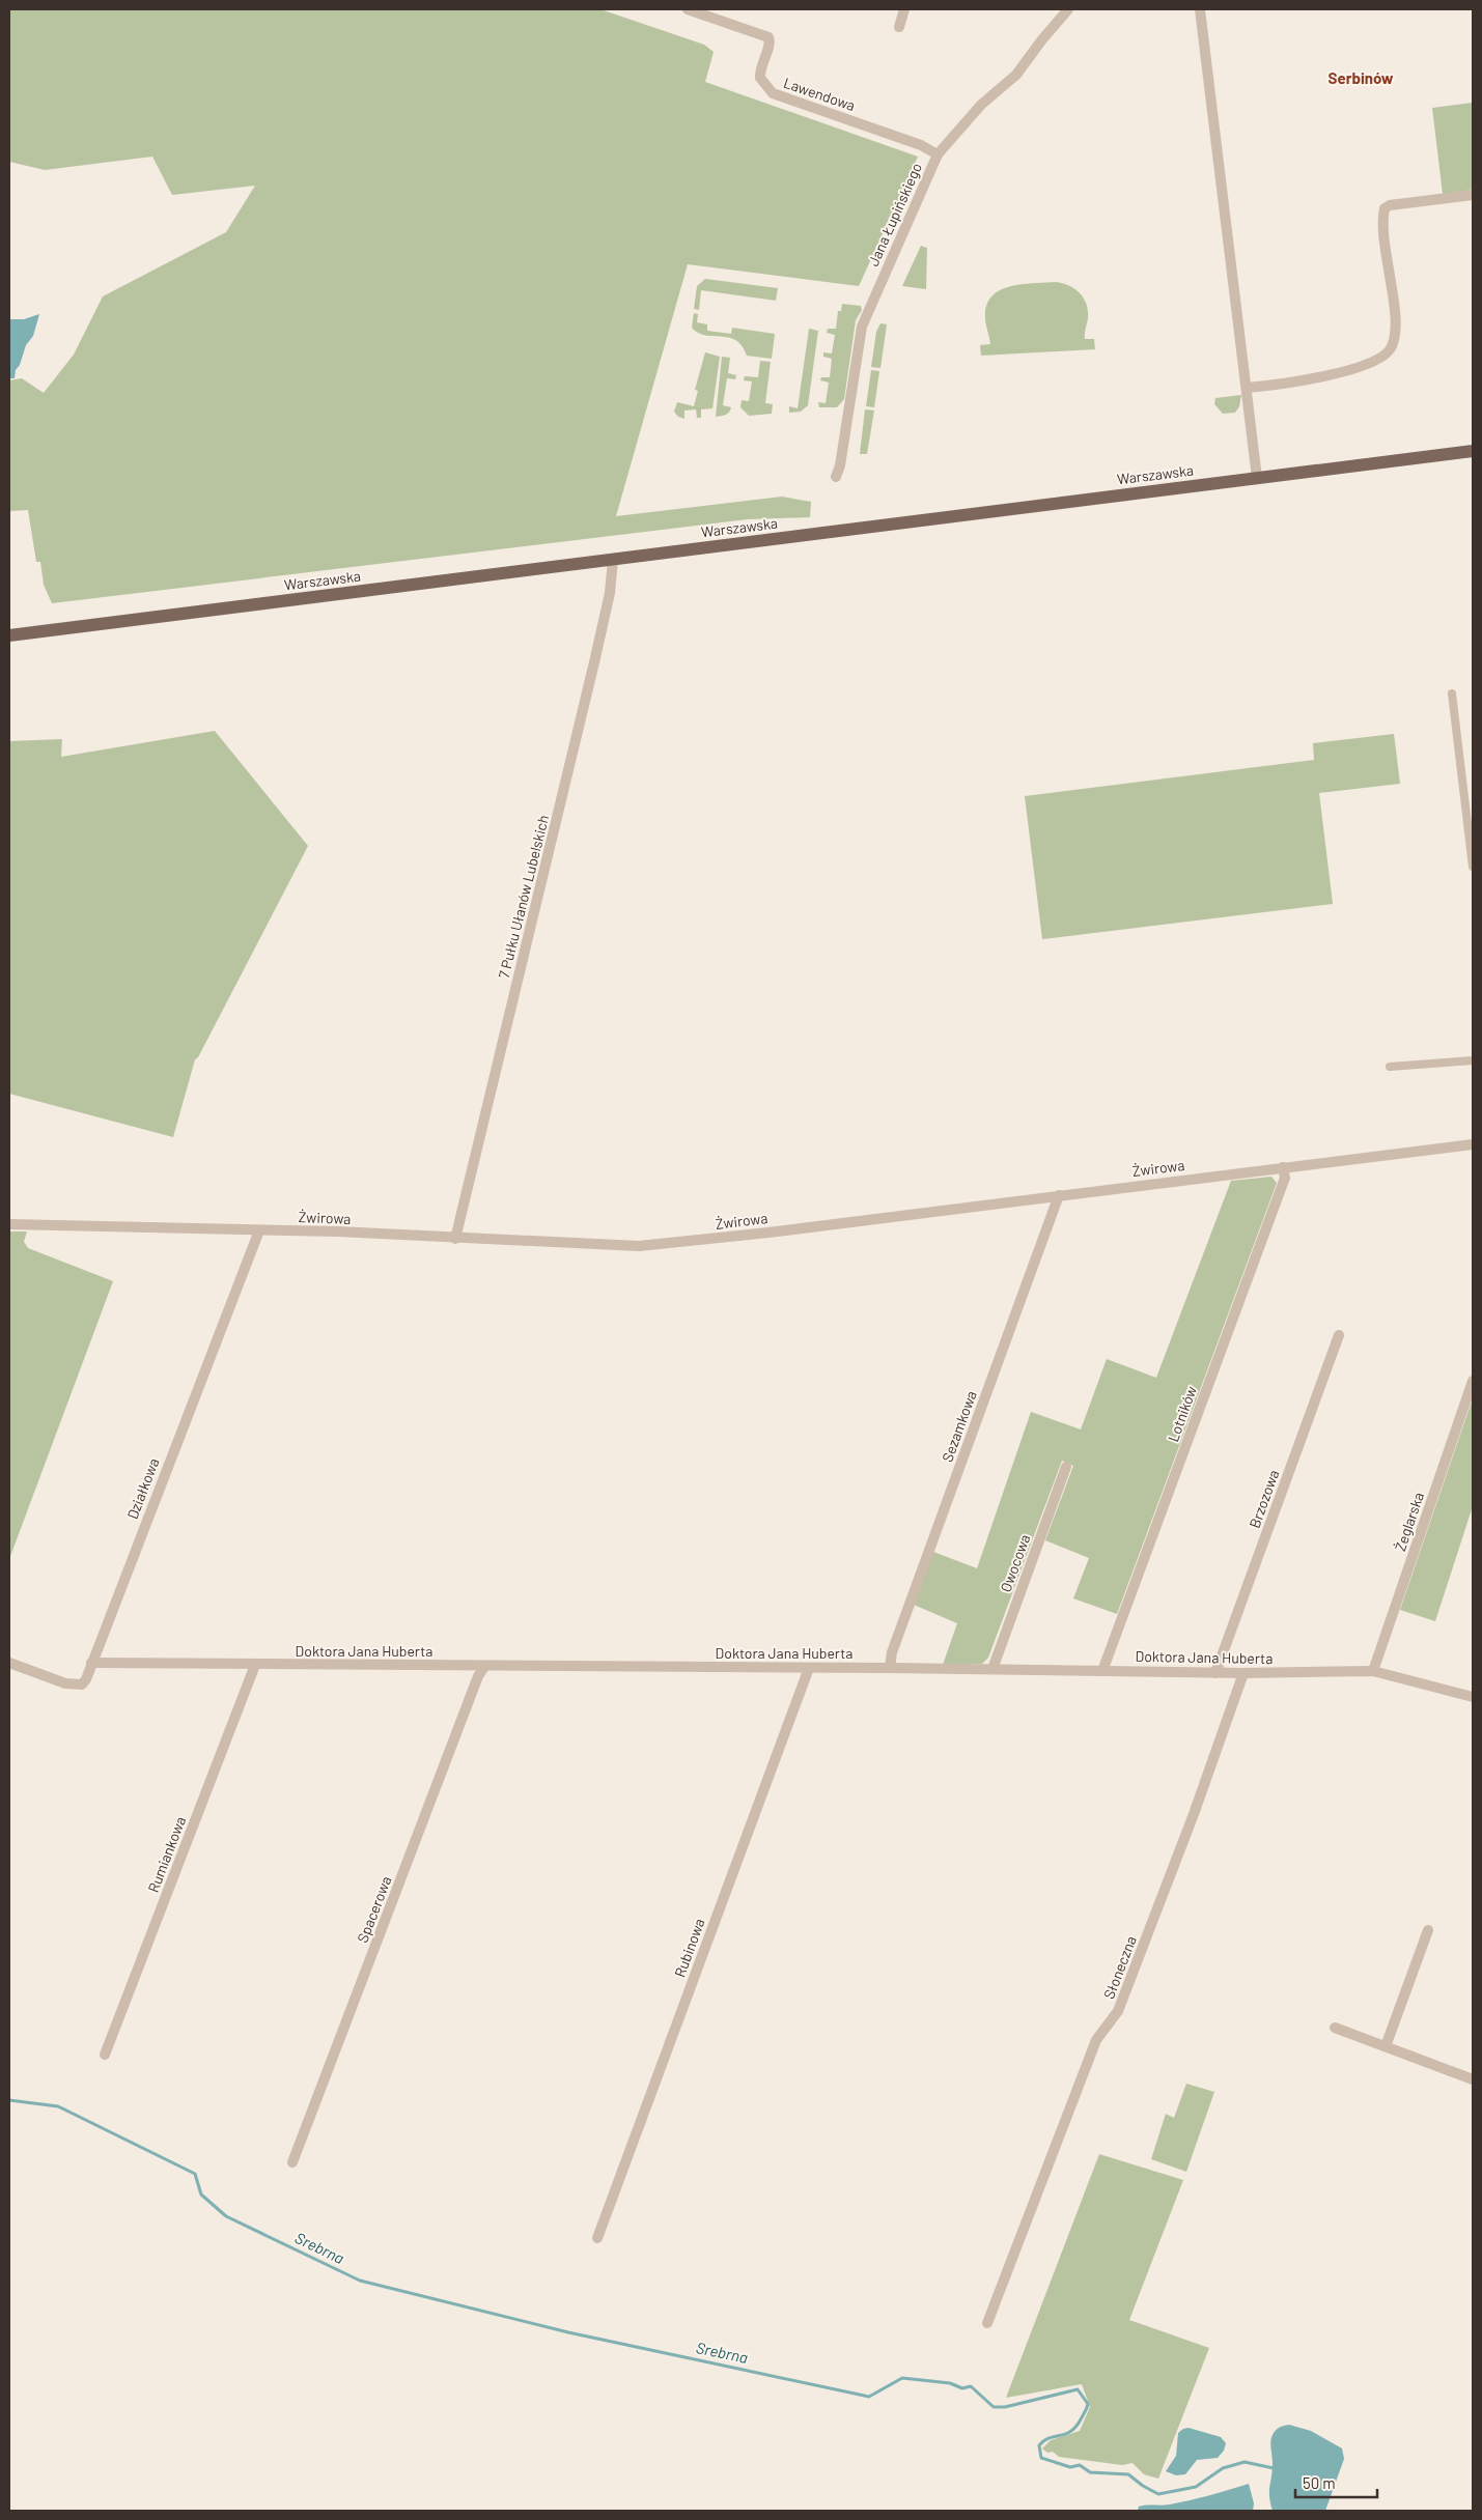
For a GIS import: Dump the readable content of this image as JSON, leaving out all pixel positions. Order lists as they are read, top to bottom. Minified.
{"streets":{"main road":["Warszawska"],"street":["Lawendowa","Jana Łupińskiego","7 Pułku Ułanów Lubelskich","Żwirowa","Lotników","Sezamkowa","Działkowa","Brzozowa","Żeglarska","Owocowa","Doktora Jana Huberta","Rumiankowa","Spacerowa","Rubinowa","Słoneczna"]},"crossings":[["Lawendowa","Jana Łupińskiego"],["Warszawska","7 Pułku Ułanów Lubelskich"],["7 Pułku Ułanów Lubelskich","Żwirowa"],["Żwirowa","Lotników"],["Żwirowa","Sezamkowa"],["Żwirowa","Działkowa"],["Lotników","Doktora Jana Huberta"],["Sezamkowa","Doktora Jana Huberta"],["Działkowa","Doktora Jana Huberta"],["Brzozowa","Doktora Jana Huberta"],["Żeglarska","Doktora Jana Huberta"],["Owocowa","Doktora Jana Huberta"],["Doktora Jana Huberta","Rumiankowa"],["Doktora Jana Huberta","Spacerowa"],["Doktora Jana Huberta","Rubinowa"],["Doktora Jana Huberta","Słoneczna"]],"districts":["Serbinów"],"water":["Srebrna"],"scale_bar":"50 m"}
